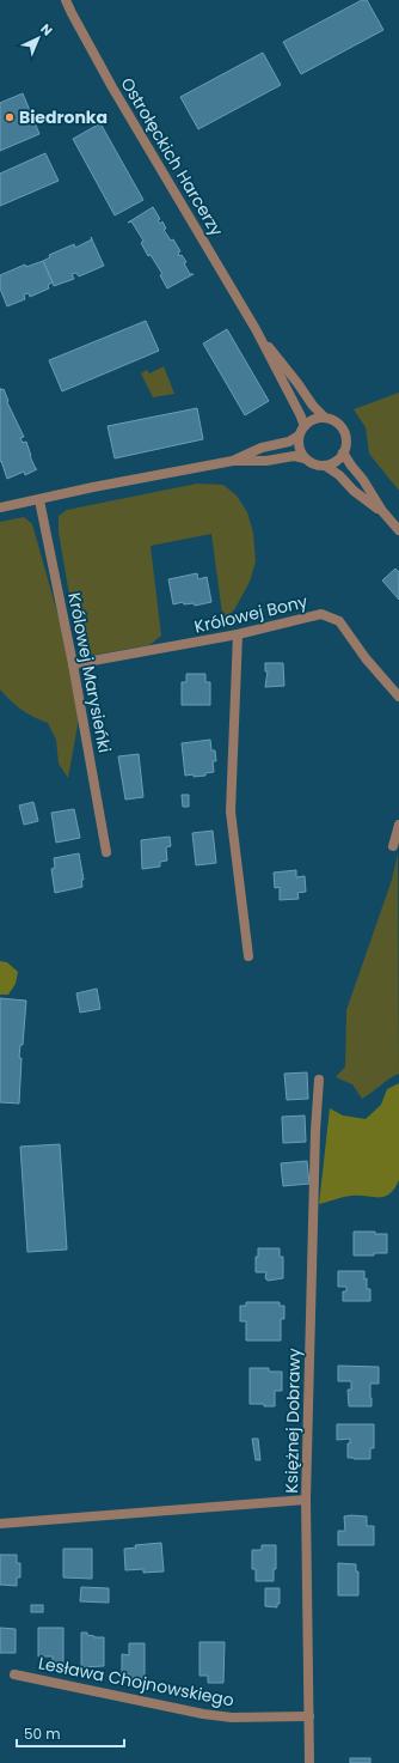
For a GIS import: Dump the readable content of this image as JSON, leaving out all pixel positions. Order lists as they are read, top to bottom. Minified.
{"streets":{"street":["Ostrołęckich Harcerzy","Królowej Bony","Królowej Marysieńki","Księżnej Dobrawy","Lesława Chojnowskiego"]},"crossings":[["Królowej Bony","Królowej Marysieńki"],["Księżnej Dobrawy","Lesława Chojnowskiego"]],"places":["Biedronka"],"scale_bar":"50 m","north":"top right"}
